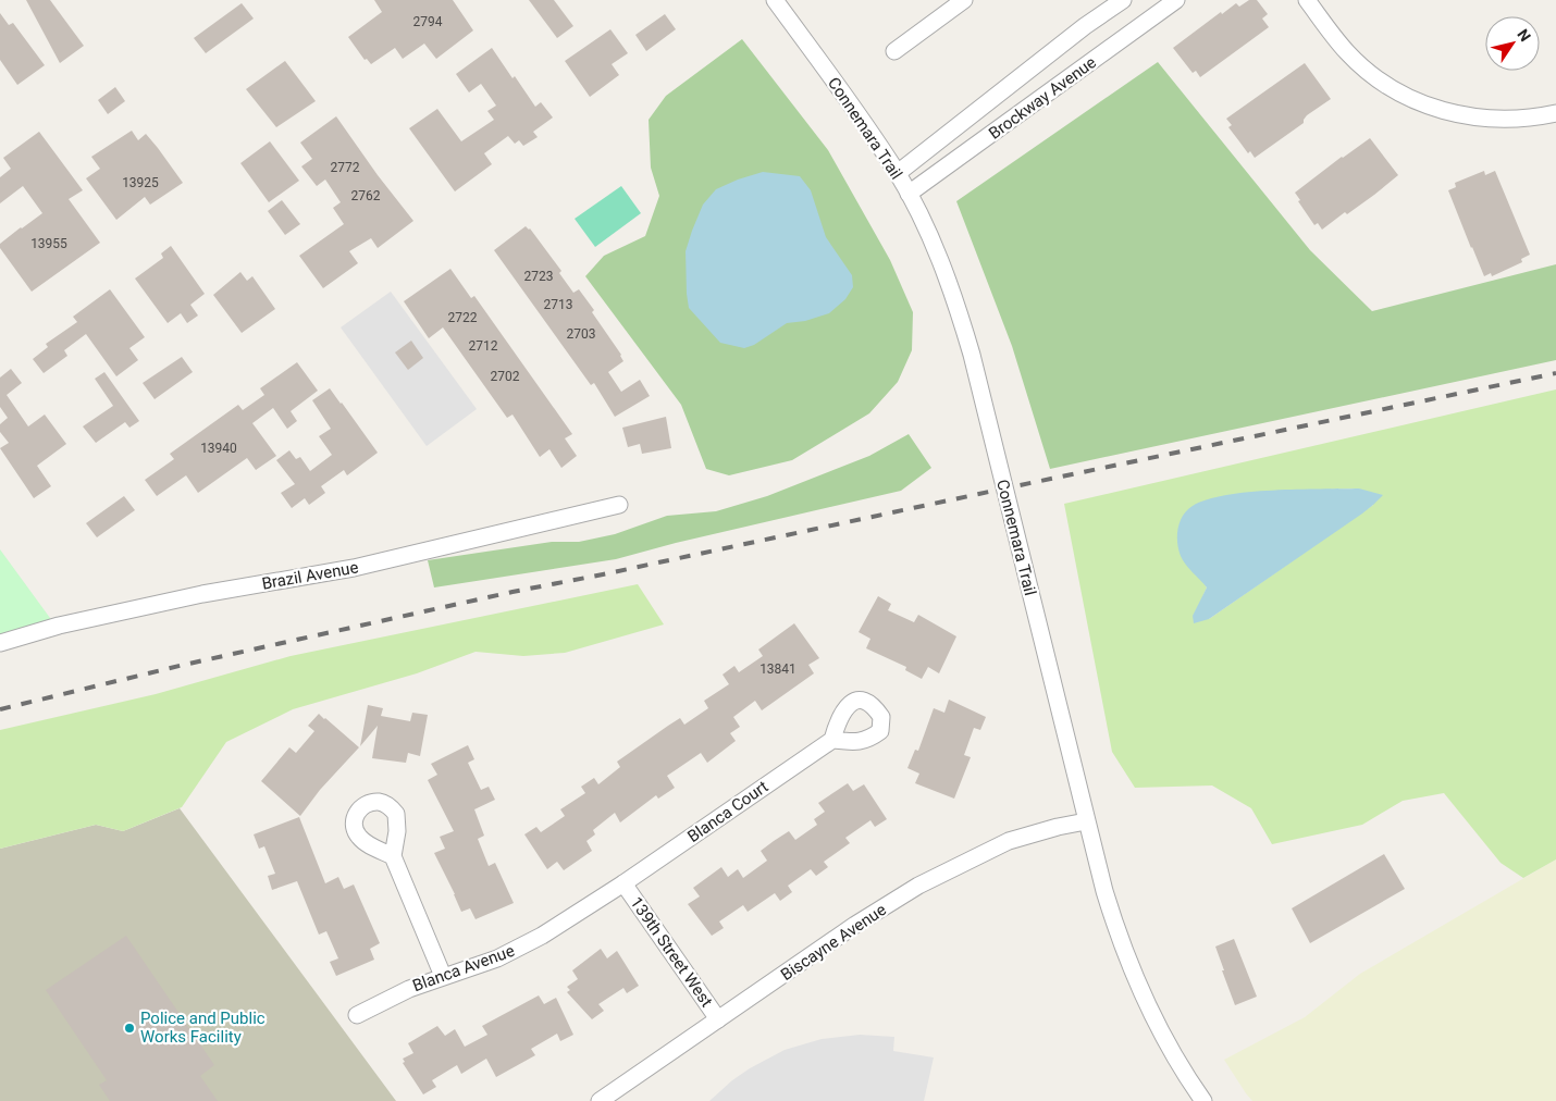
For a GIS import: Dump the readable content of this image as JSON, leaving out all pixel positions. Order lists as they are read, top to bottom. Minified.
{"streets":{"street":["Brockway Avenue","Connemara Trail","Brazil Avenue","Blanca Court","Biscayne Avenue","139th Street West","Blanca Avenue"]},"crossings":[["Brockway Avenue","Connemara Trail"],["Connemara Trail","Biscayne Avenue"],["Blanca Court","139th Street West"],["Blanca Court","Blanca Avenue"],["Biscayne Avenue","139th Street West"],["139th Street West","Blanca Avenue"]],"places":["Police and Public Works Facility"],"house_numbers":["2794","2772","13925","2762","13955","2723","2713","2722","2703","2712","2702","13940","13841"],"north":"top right"}
